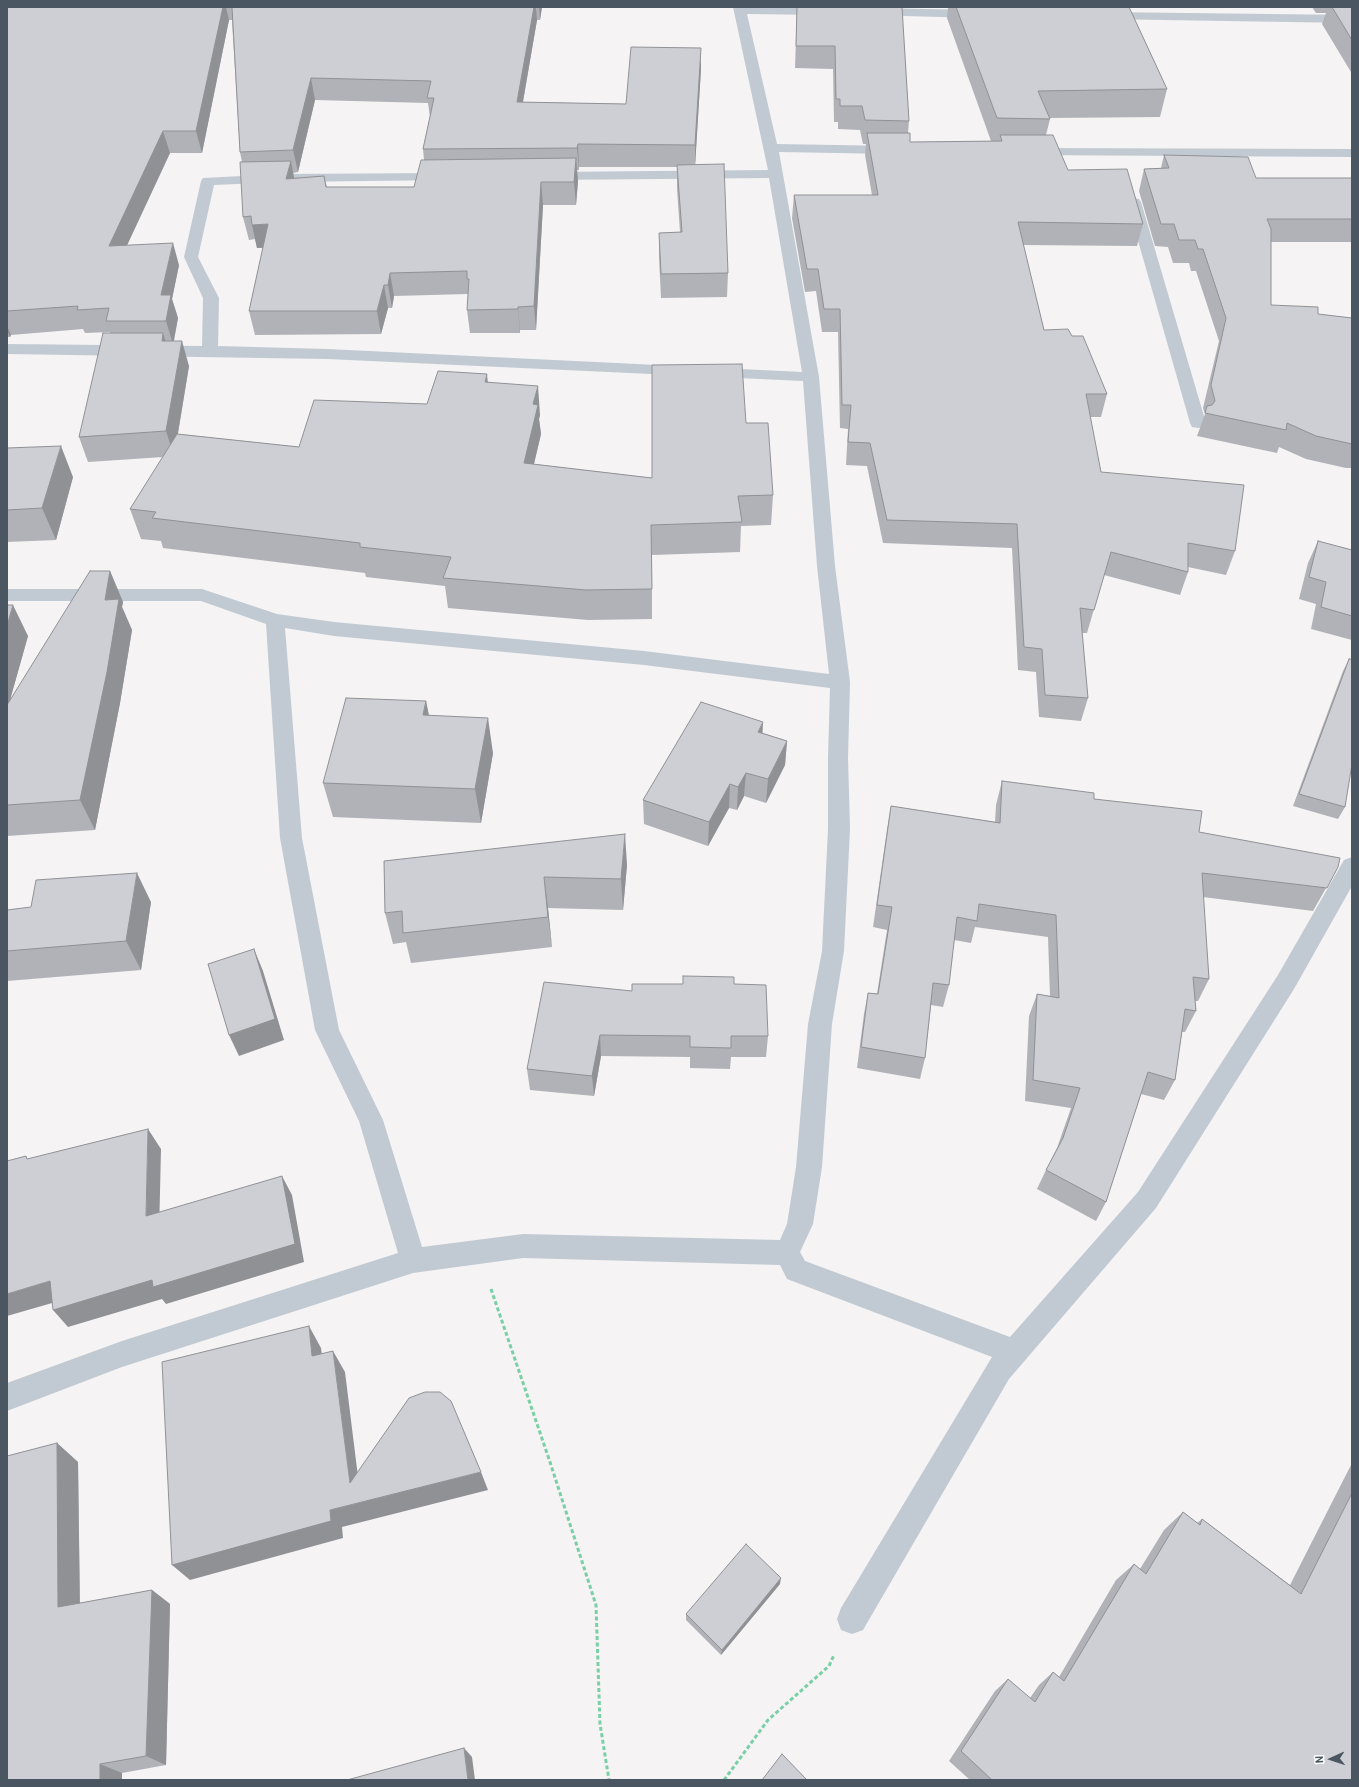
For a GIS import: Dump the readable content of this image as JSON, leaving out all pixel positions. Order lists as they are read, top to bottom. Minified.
{"north":"left"}
